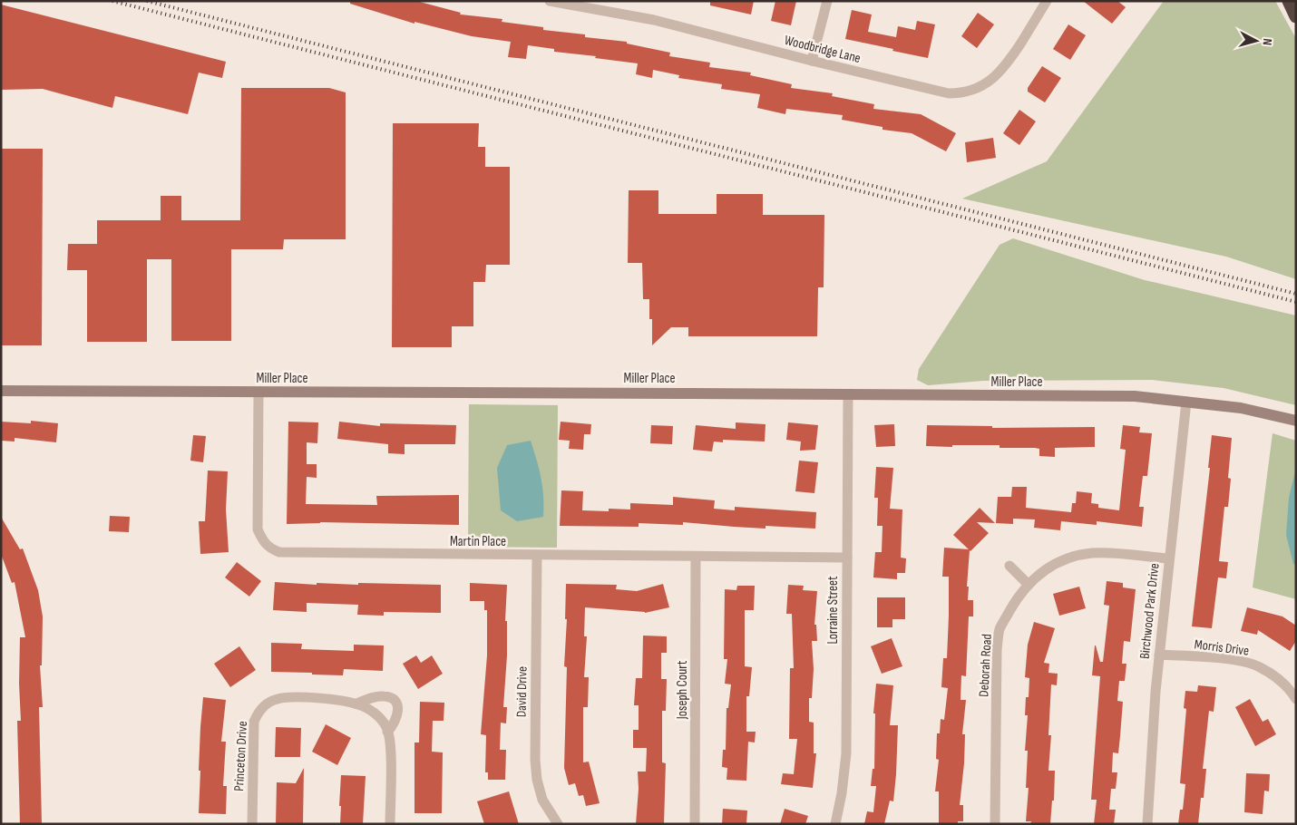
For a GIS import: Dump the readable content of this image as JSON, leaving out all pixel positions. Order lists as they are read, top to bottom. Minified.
{"streets":{"street":["Woodbridge Lane","Miller Place","Martin Place","Lorraine Street","Birchwood Park Drive","Morris Drive","Deborah Road","Joseph Court","David Drive","Princeton Drive"]},"crossings":[["Miller Place","Martin Place"],["Miller Place","Lorraine Street"],["Miller Place","Birchwood Park Drive"],["Martin Place","Lorraine Street"],["Martin Place","Joseph Court"],["Martin Place","David Drive"],["Birchwood Park Drive","Morris Drive"],["Birchwood Park Drive","Deborah Road"]],"north":"right"}
